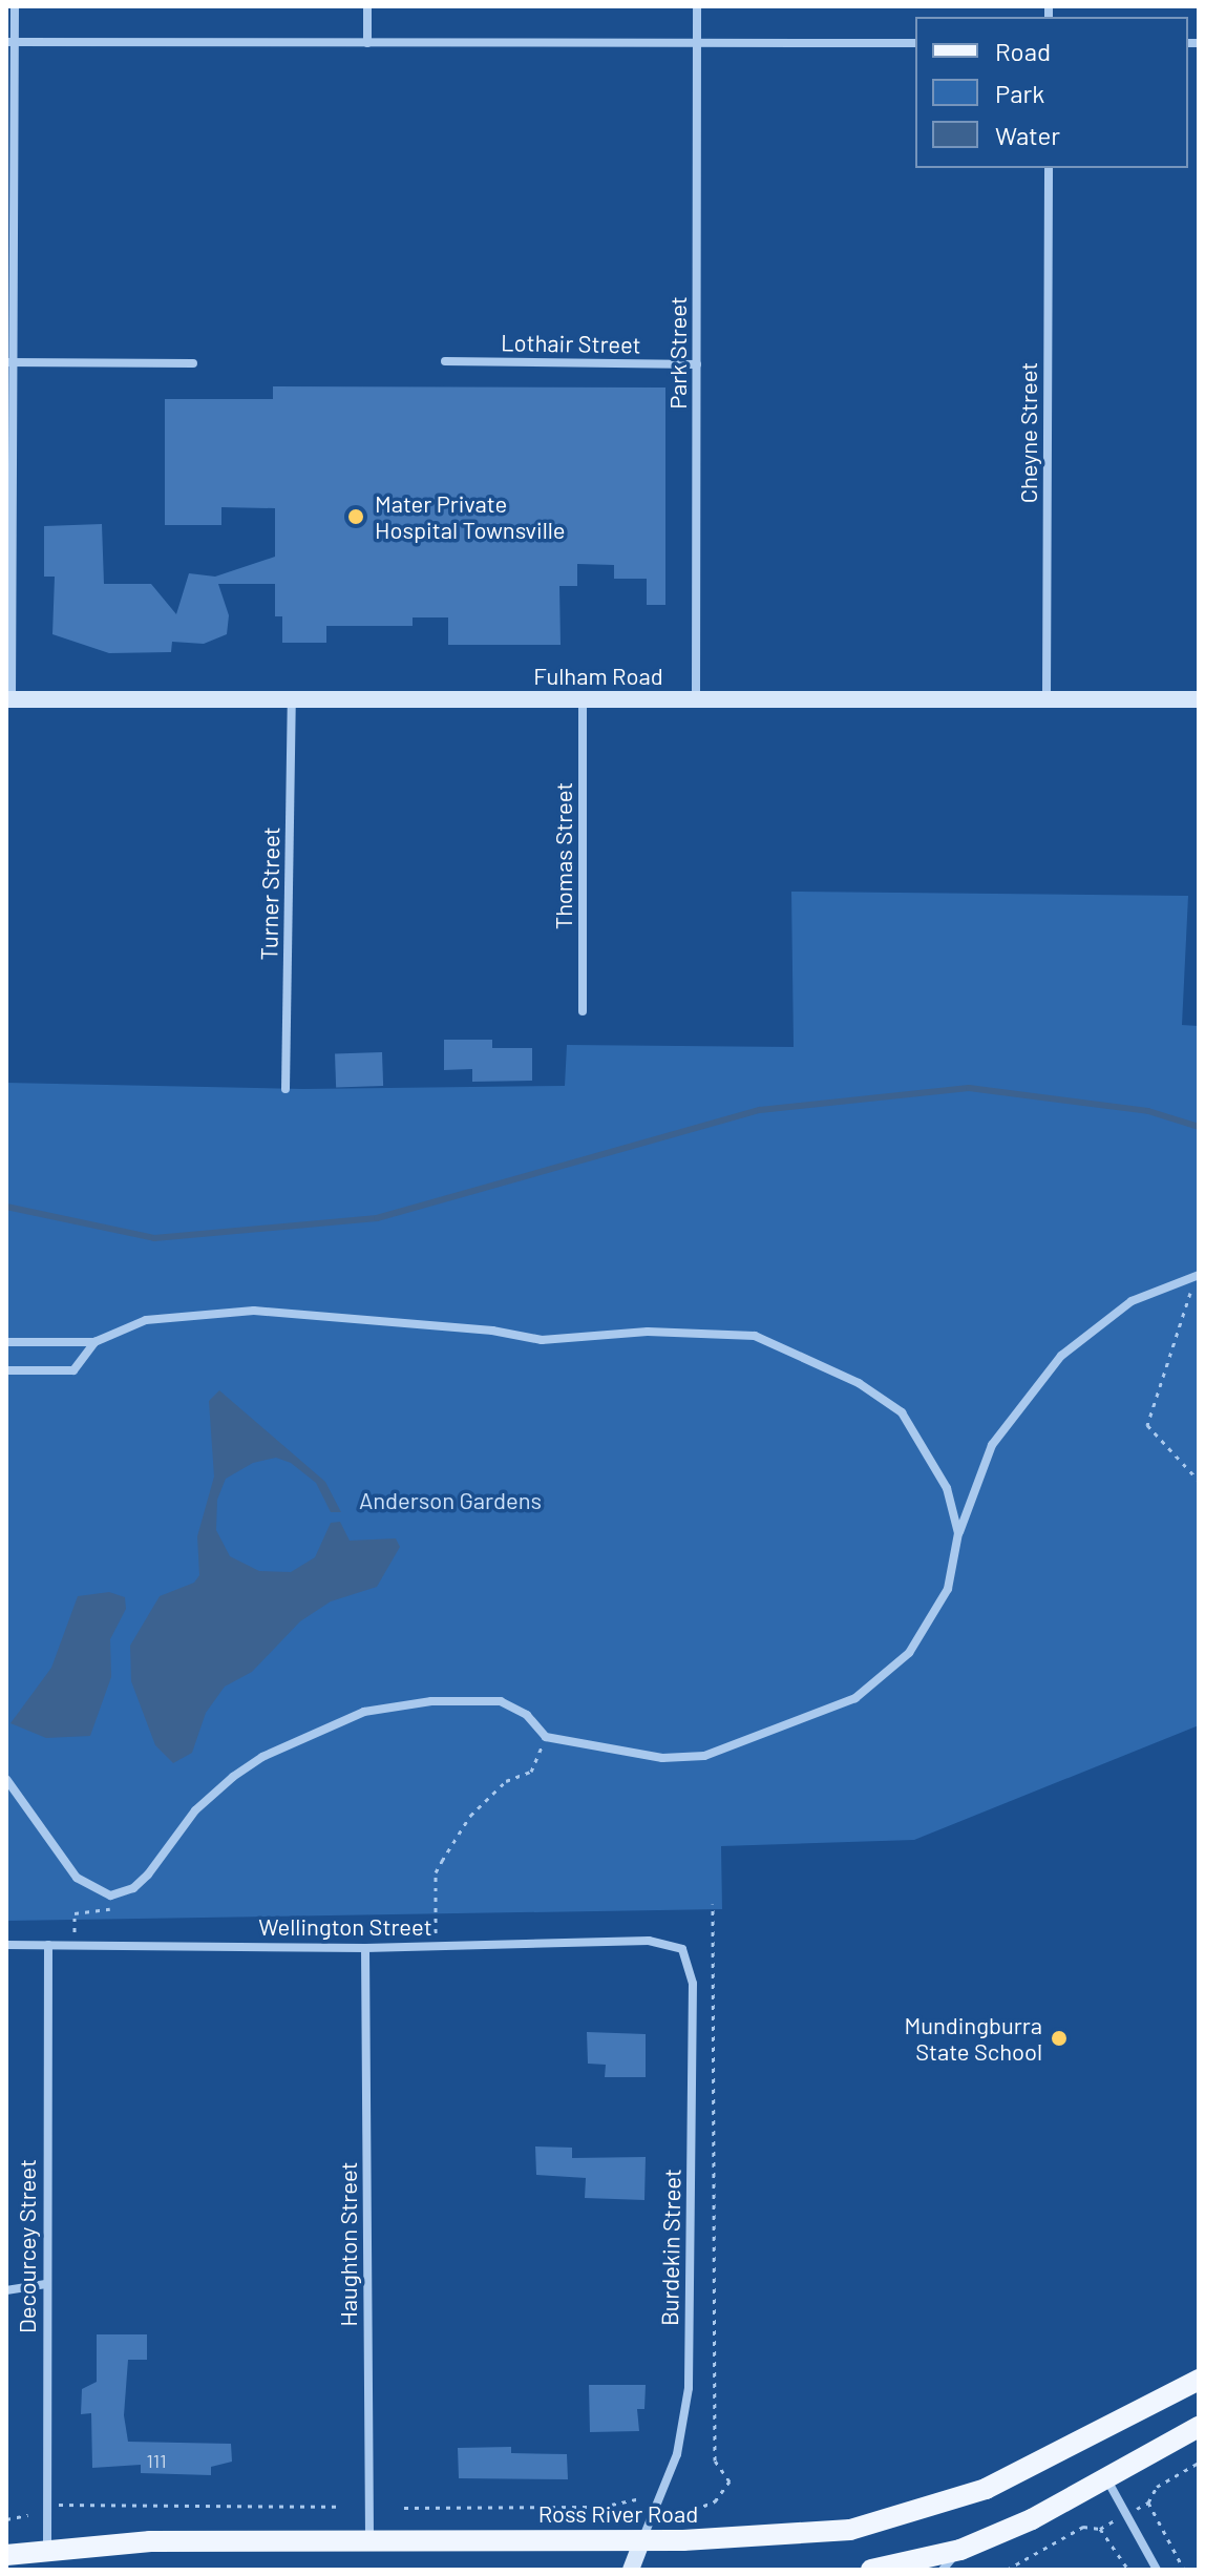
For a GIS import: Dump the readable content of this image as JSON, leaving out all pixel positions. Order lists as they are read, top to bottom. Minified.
{"streets":{"main road":["Ross River Road"],"street":["Lothair Street","Park Street","Cheyne Street","Fulham Road","Thomas Street","Turner Street","Wellington Street","Haughton Street","Decourcey Street","Burdekin Street"]},"crossings":[["Lothair Street","Park Street"],["Park Street","Fulham Road"],["Cheyne Street","Fulham Road"],["Fulham Road","Thomas Street"],["Fulham Road","Turner Street"],["Wellington Street","Haughton Street"],["Wellington Street","Decourcey Street"],["Wellington Street","Burdekin Street"],["Haughton Street","Ross River Road"],["Decourcey Street","Ross River Road"],["Burdekin Street","Ross River Road"]],"parks":["Anderson Gardens"],"places":["Mater Private Hospital Townsville","Mundingburra State School"],"house_numbers":["111"],"legend":["Road","Park","Water"]}
